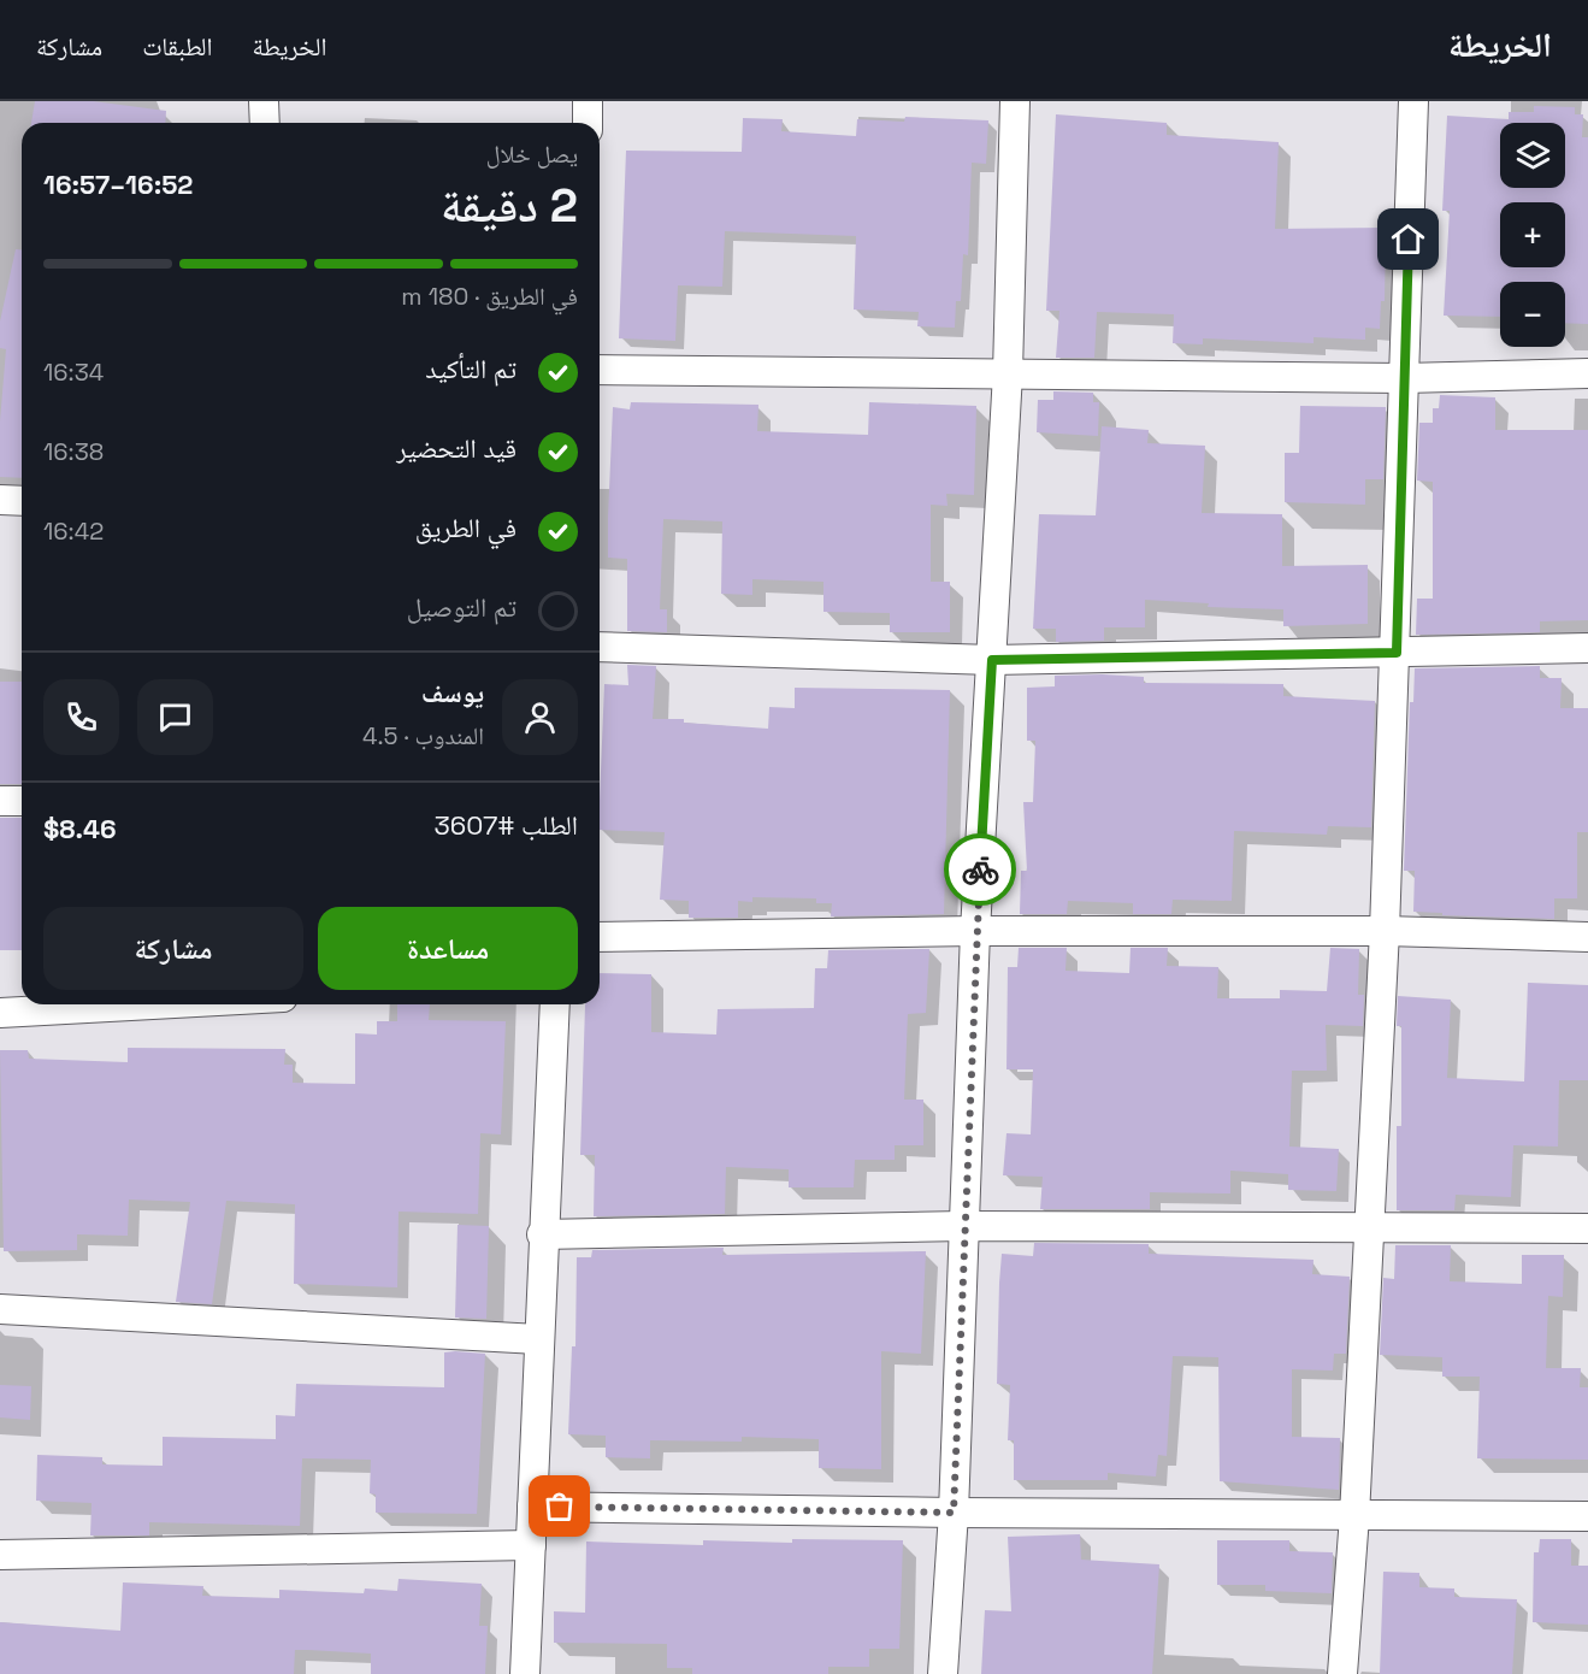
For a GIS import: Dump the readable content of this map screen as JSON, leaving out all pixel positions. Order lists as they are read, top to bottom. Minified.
{"page":{"header":"الخريطة","nav":["الخريطة","الطبقات","مشاركة"],"map_buttons":["+","−"],"heading":["2 دقيقة","يصل خلال","16:52–16:57"],"panel":["يوسف","المندوب · 4.5","الطلب #3607","$8.46"],"bar":"في الطريق · 180 m","list":[["تم التأكيد","16:34"],["قيد التحضير","16:38"],["في الطريق","16:42"],"تم التوصيل"],"buttons":["مساعدة","مشاركة"]}}
